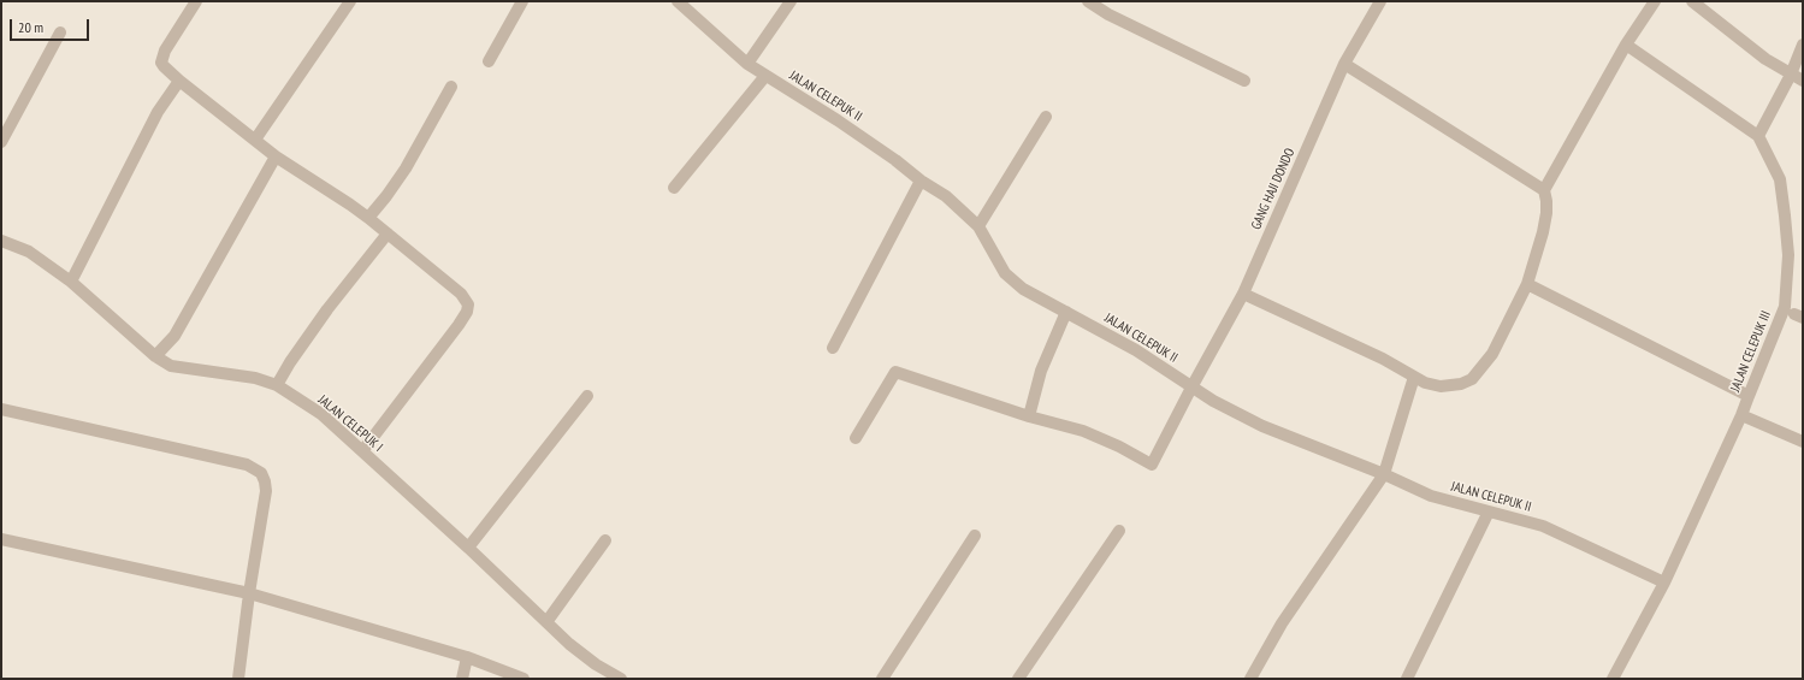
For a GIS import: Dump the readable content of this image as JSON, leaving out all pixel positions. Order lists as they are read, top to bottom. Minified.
{"streets":{"street":["JALAN CELEPUK II","GANG HAJI DONDO","JALAN CELEPUK III","JALAN CELEPUK I"]},"crossings":[["JALAN CELEPUK II","GANG HAJI DONDO"],["JALAN CELEPUK II","JALAN CELEPUK III"]],"scale_bar":"20 m"}
